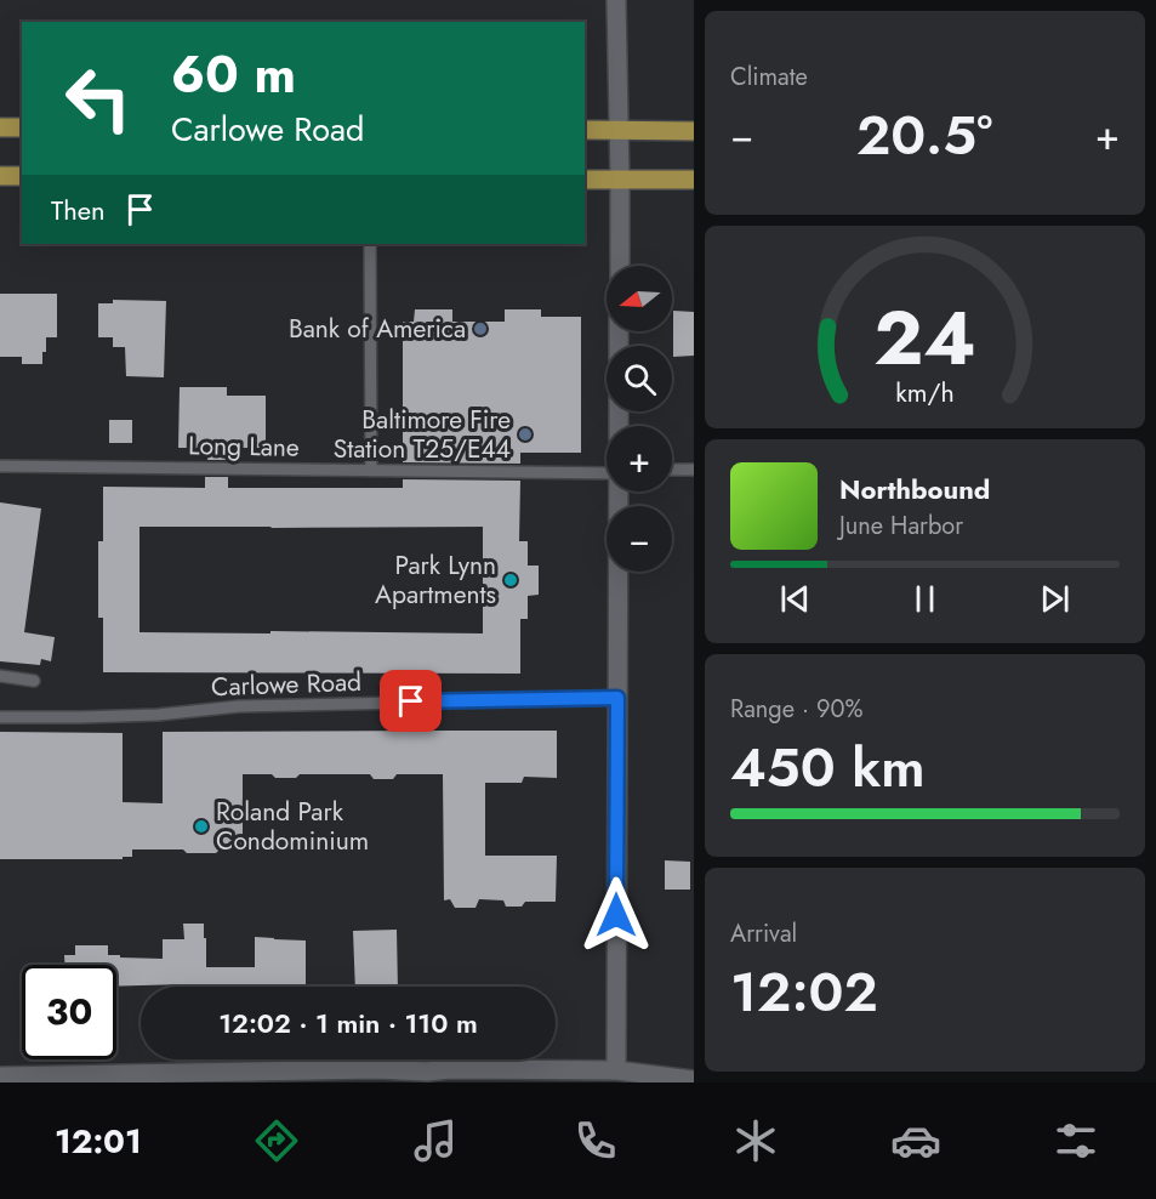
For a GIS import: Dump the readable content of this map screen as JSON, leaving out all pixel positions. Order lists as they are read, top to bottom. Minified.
{"streets":{"lane":["Long Lane","Carlowe Road"]},"places":["Bank of America","Baltimore Fire Station T25/E44","Park Lynn Apartments","Roland Park Condominium"],"north":"left","page":{"tile":["Climate",["Range · 90%","450 km"],["Arrival","12:02"]],"turn":["60 m","Carlowe Road"],"heat":["−","20.5°","+"],"then":"Then","map_buttons":["+","−"],"song":["Northbound","June Harbor"],"limit":"30","trip":"12:02 · 1 min · 110 m","tabs":"12:01","gauge":["24","km/h"]}}
